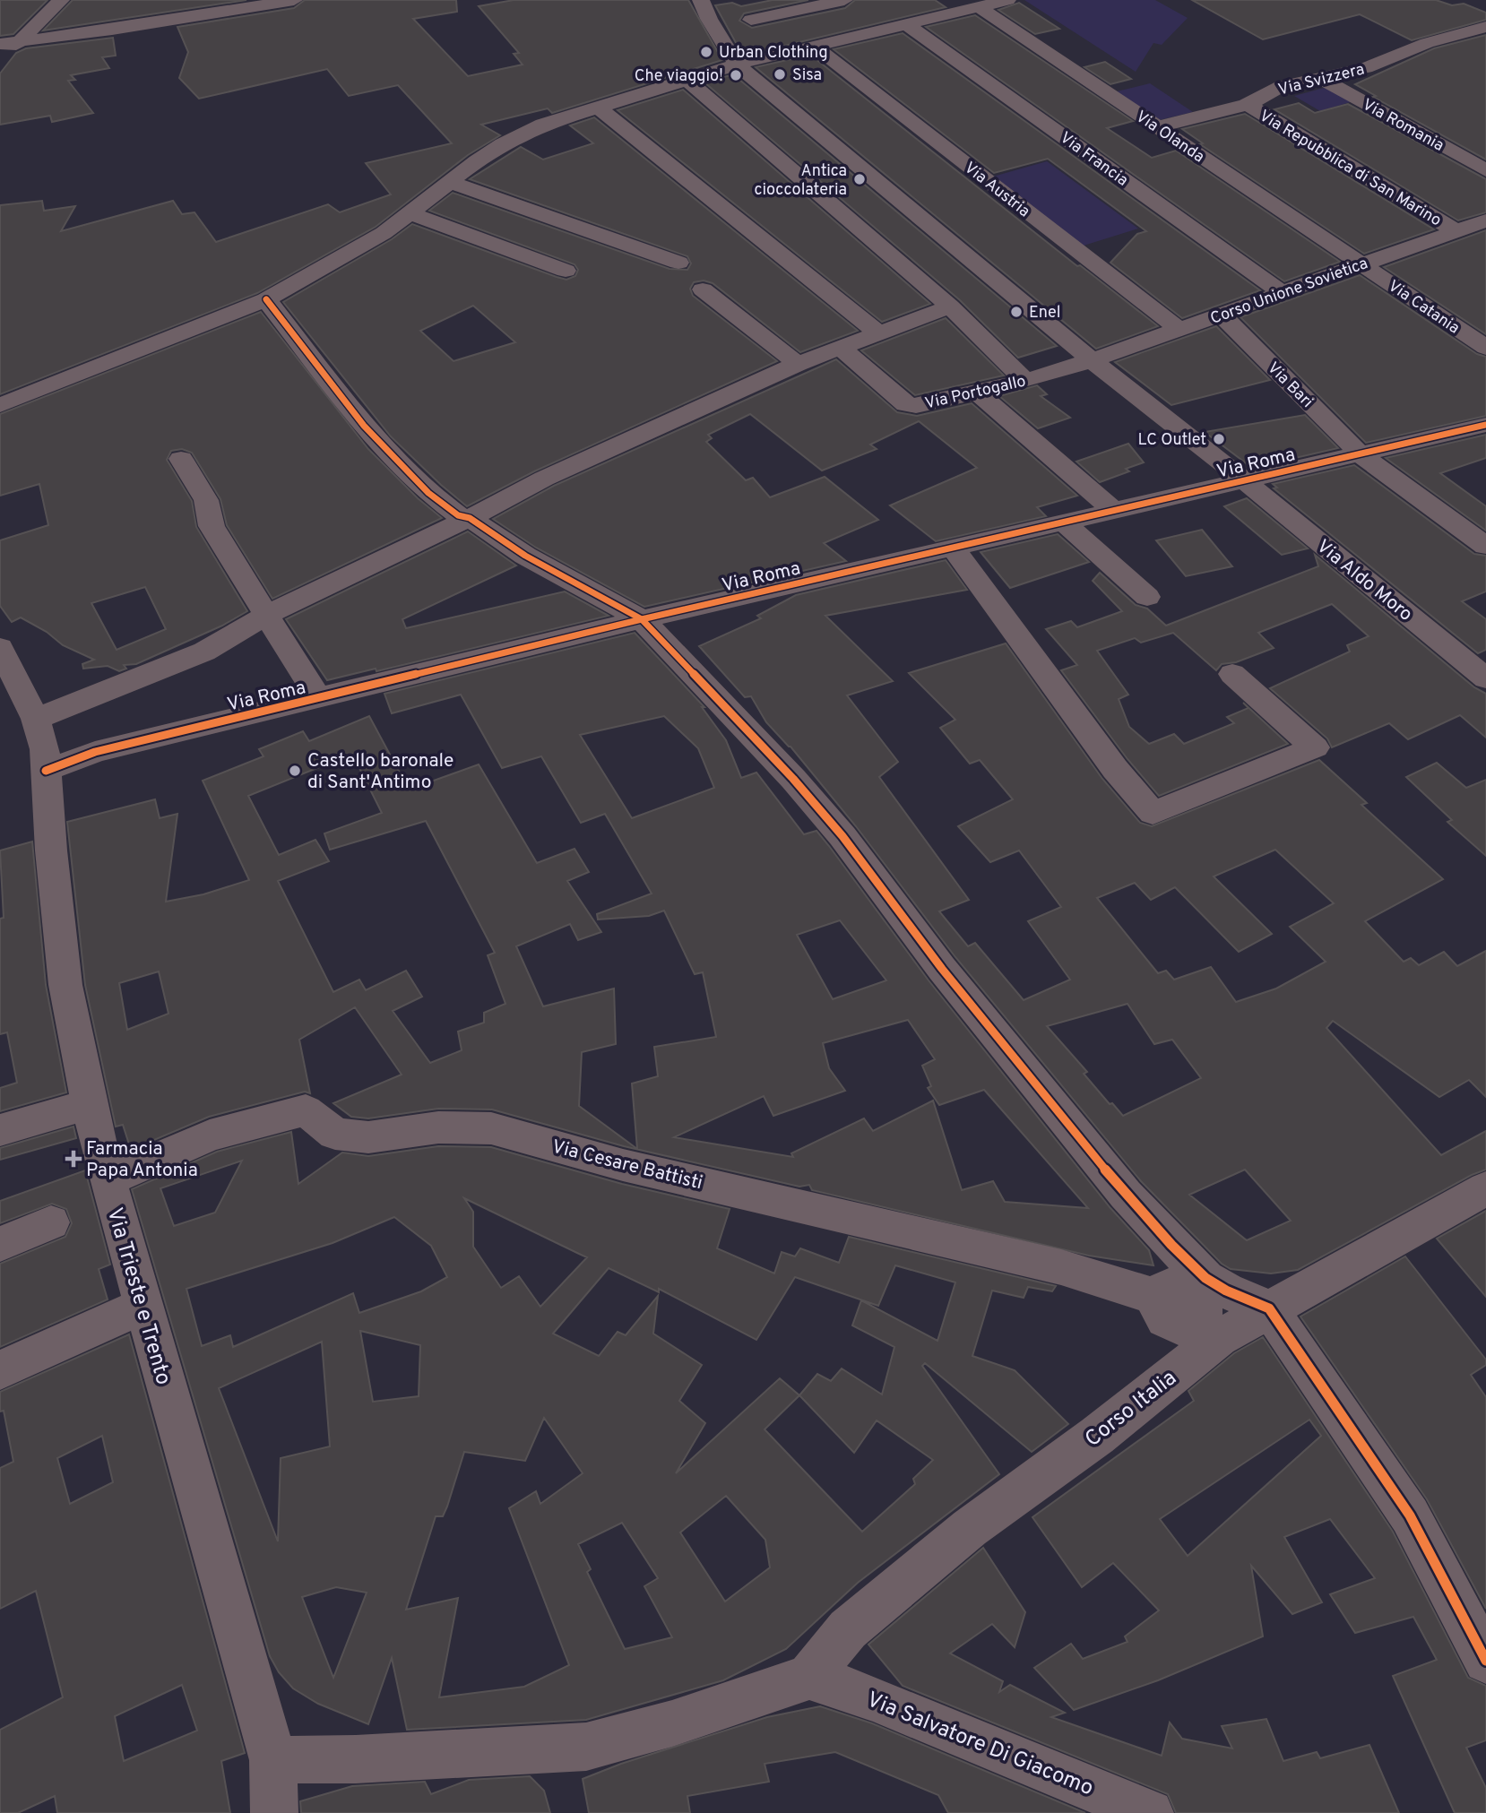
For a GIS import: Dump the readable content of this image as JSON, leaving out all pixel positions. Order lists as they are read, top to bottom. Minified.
{"streets":{"street":["Via Svizzera","Via Romania","Via Olanda","Via Francia","Via Repubblica di San Marino","Via Austria","Corso Unione Sovietica","Via Catania","Via Bari","Via Portogallo","Via Roma","Via Aldo Moro","Via Cesare Battisti","Via Trieste e Trento","Corso Italia","Via Salvatore Di Giacomo"]},"crossings":[["Via Svizzera","Via Romania"],["Via Svizzera","Via Olanda"],["Via Svizzera","Via Repubblica di San Marino"],["Via Olanda","Corso Unione Sovietica"],["Via Olanda","Via Catania"],["Via Francia","Corso Unione Sovietica"],["Via Repubblica di San Marino","Corso Unione Sovietica"],["Via Austria","Corso Unione Sovietica"],["Corso Unione Sovietica","Via Catania"],["Corso Unione Sovietica","Via Bari"],["Corso Unione Sovietica","Via Portogallo"],["Corso Unione Sovietica","Via Aldo Moro"],["Via Bari","Via Roma"],["Via Portogallo","Via Aldo Moro"],["Via Roma","Via Aldo Moro"],["Via Roma","Via Trieste e Trento"],["Via Cesare Battisti","Via Trieste e Trento"],["Corso Italia","Via Salvatore Di Giacomo"]],"places":{"other":["Urban Clothing","Sisa","Che viaggio!","Antica cioccolateria","Enel","LC Outlet","Castello baronale di Sant'Antimo"],"health":["Farmacia Papa Antonia"]}}
